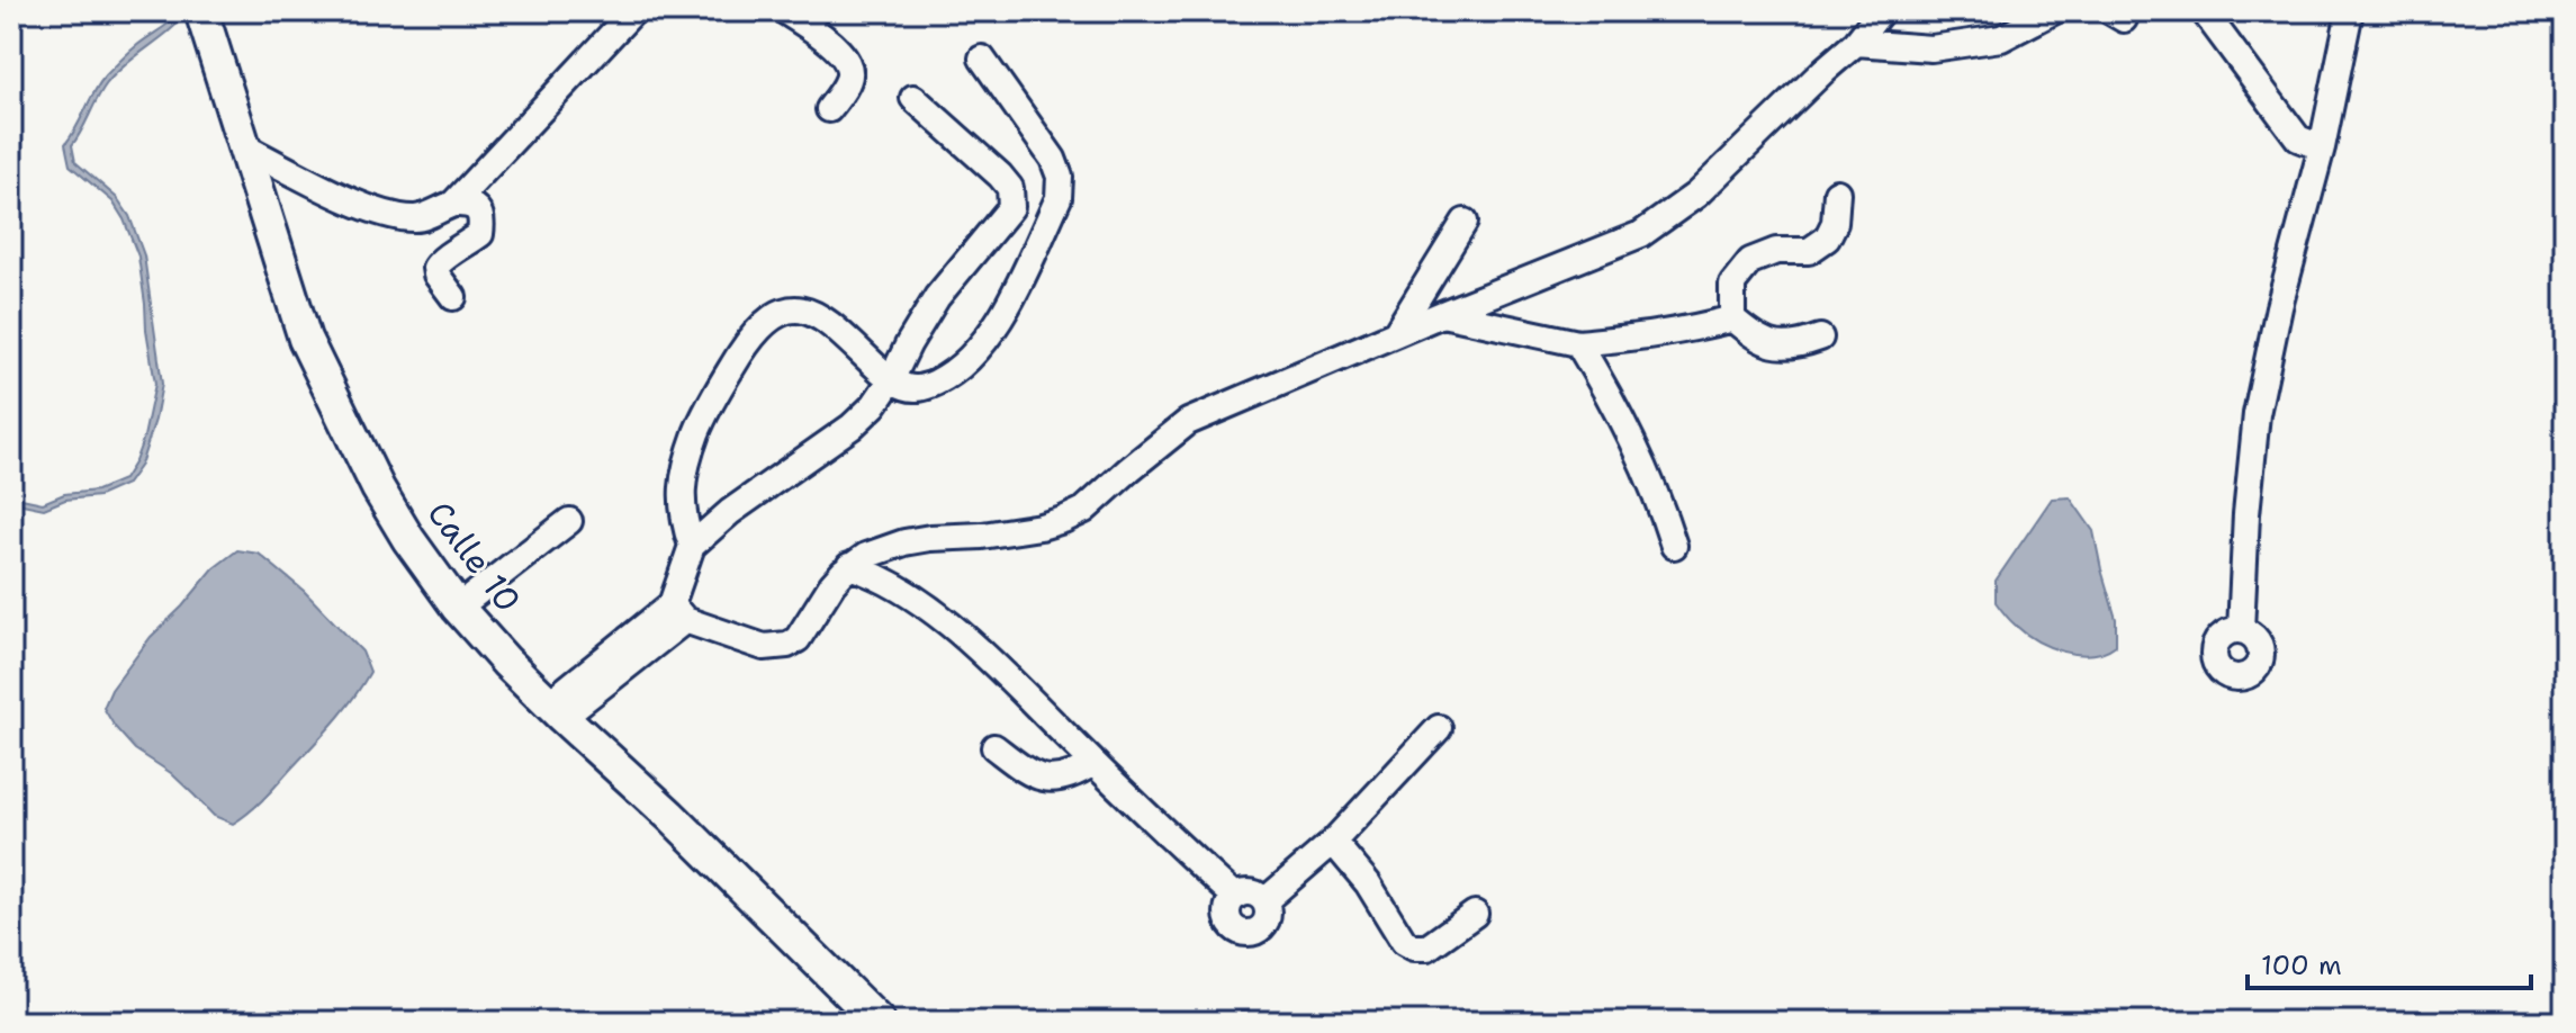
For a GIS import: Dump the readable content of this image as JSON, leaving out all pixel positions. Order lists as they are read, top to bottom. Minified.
{"streets":{"main road":["Calle 10"]},"scale_bar":"100 m"}
